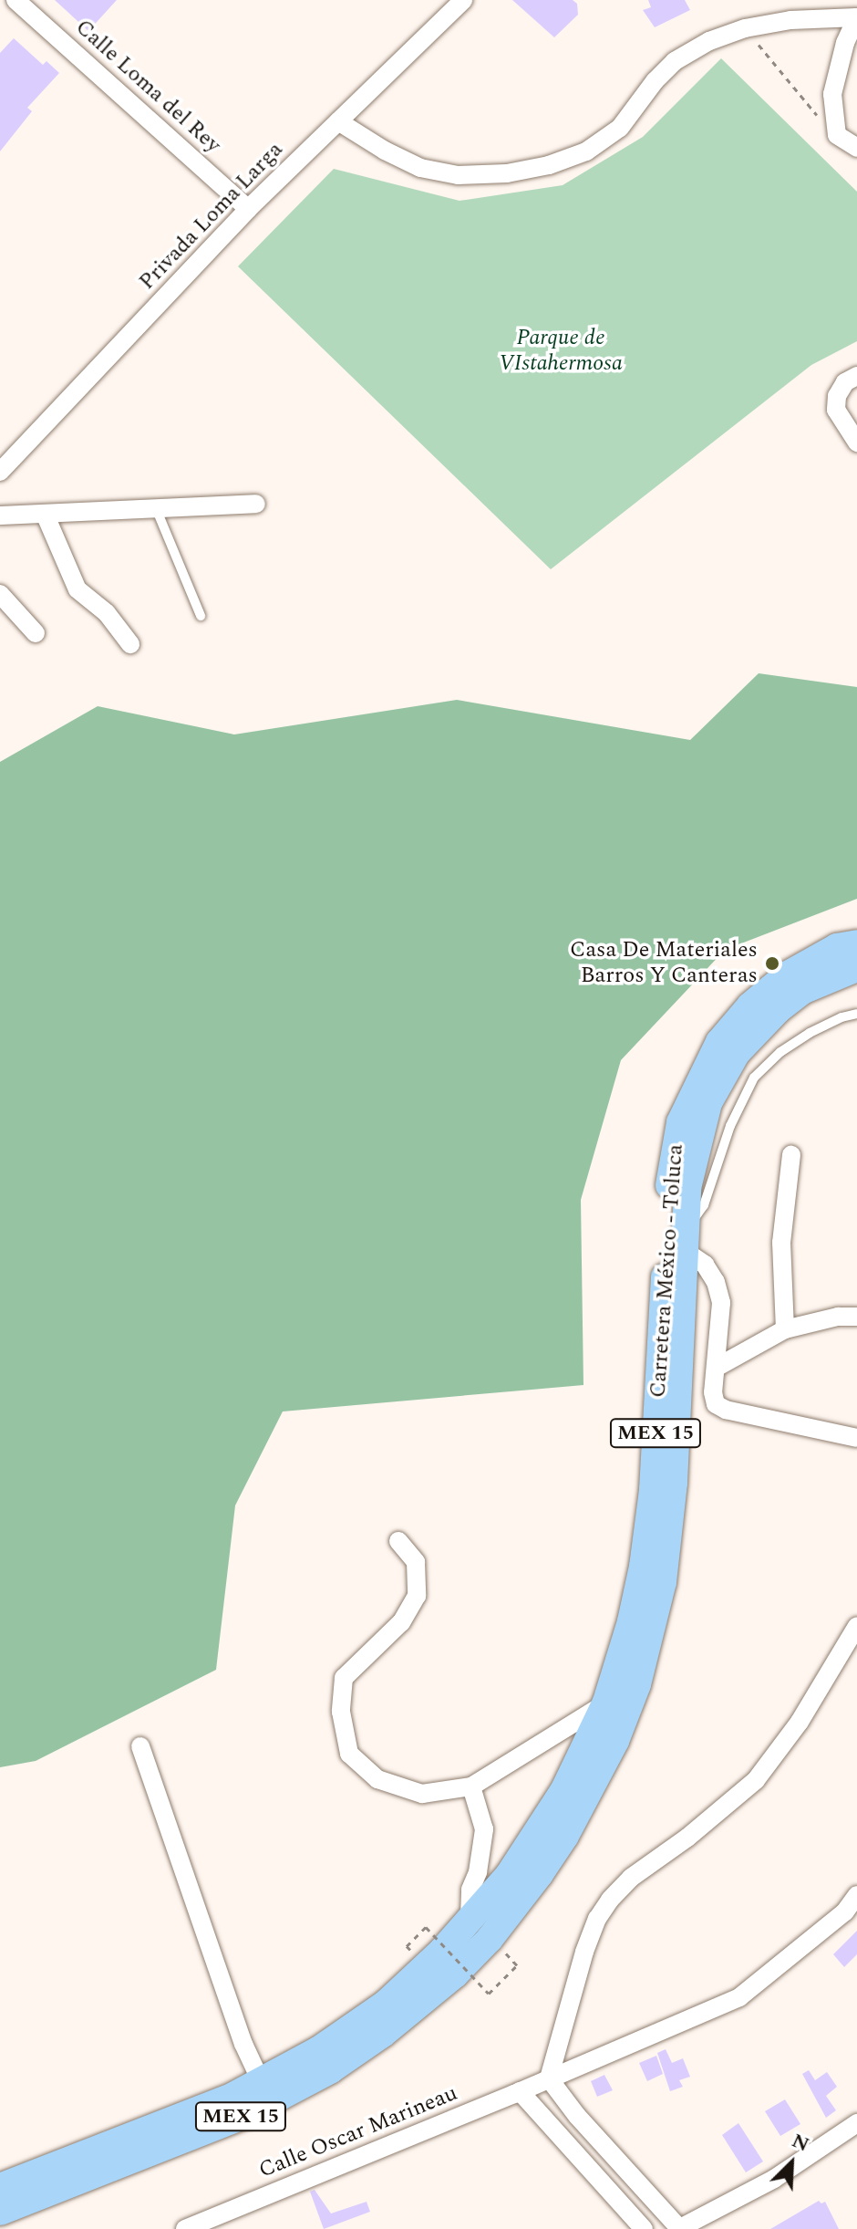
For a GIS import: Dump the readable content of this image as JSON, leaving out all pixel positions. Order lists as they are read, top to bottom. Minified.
{"streets":{"main road":["Carretera México - Toluca","MEX 15"],"street":["Calle Loma del Rey","Privada Loma Larga","Calle Oscar Marineau"]},"crossings":[["Calle Loma del Rey","Privada Loma Larga"]],"parks":["Parque de VIstahermosa"],"places":["Casa De Materiales Barros Y Canteras"],"north":"top right"}
